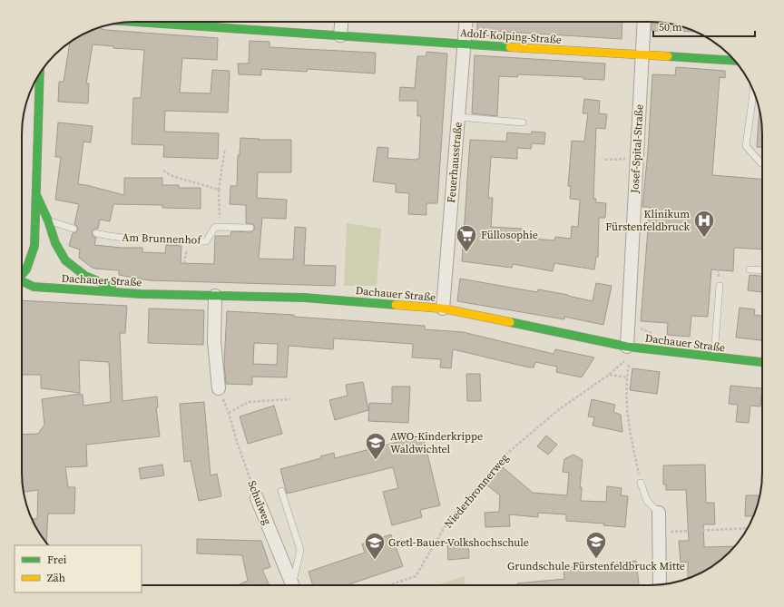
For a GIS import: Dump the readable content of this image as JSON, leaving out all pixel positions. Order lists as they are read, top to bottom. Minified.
{"streets":{"street":["Adolf-Kolping-Straße","Josef-Spital-Straße","Feuerhausstraße","Dachauer Straße","Schulweg"],"lane":["Am Brunnenhof"],"path":["Niederbronnerweg"]},"crossings":[["Adolf-Kolping-Straße","Josef-Spital-Straße"],["Adolf-Kolping-Straße","Feuerhausstraße"],["Josef-Spital-Straße","Dachauer Straße"],["Feuerhausstraße","Dachauer Straße"]],"places":{"hospital":["Klinikum Fürstenfeldbruck"],"supermarket":["Füllosophie"],"school or university":["AWO-Kinderkrippe Waldwichtel","Grundschule Fürstenfeldbruck Mitte","Gretl-Bauer-Volkshochschule"]},"legend":["Frei","Zäh"],"scale_bar":"50 m"}
